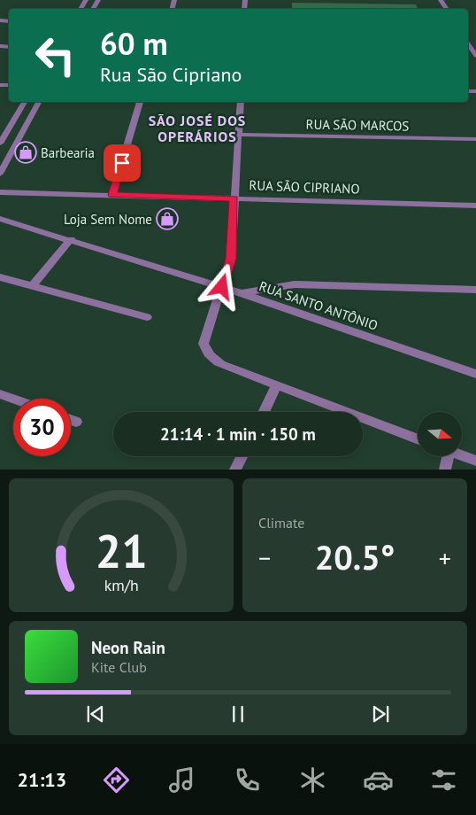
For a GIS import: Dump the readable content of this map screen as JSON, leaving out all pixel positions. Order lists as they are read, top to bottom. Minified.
{"streets":{"street":["RUA SÃO MARCOS","RUA SÃO CIPRIANO","RUA SANTO ANTÔNIO"]},"districts":["SÃO JOSÉ DOS OPERÁRIOS"],"places":{"shop":["Barbearia","Loja Sem Nome"]},"north":"right","page":{"turn":["60 m","Rua São Cipriano"],"limit":"30","trip":"21:14 · 1 min · 150 m","tile":"Climate","heat":["−","20.5°","+"],"song":["Neon Rain","Kite Club"],"tabs":"21:13","gauge":["21","km/h"]}}
